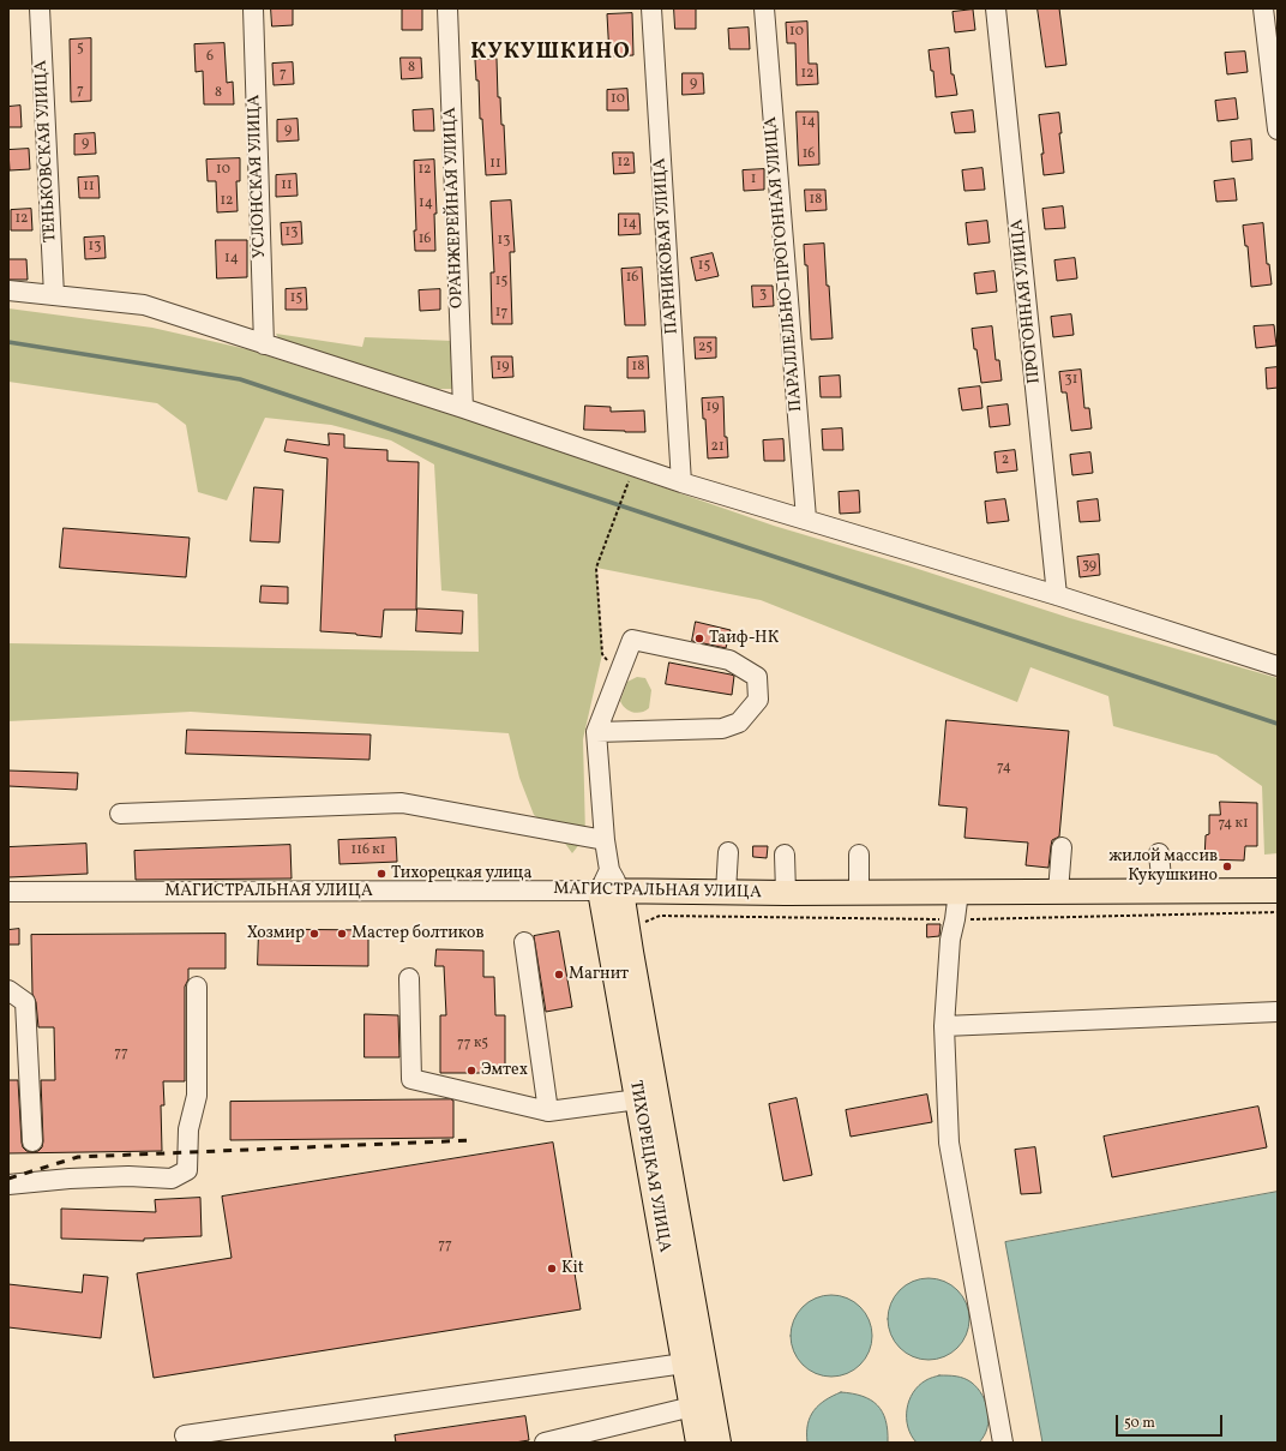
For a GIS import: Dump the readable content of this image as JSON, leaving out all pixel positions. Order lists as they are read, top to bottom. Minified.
{"streets":{"main road":["МАГИСТРАЛЬНАЯ УЛИЦА","ТИХОРЕЦКАЯ УЛИЦА"],"street":["ТЕНЬКОВСКАЯ УЛИЦА","УСЛОНСКАЯ УЛИЦА","ОРАНЖЕРЕЙНАЯ УЛИЦА","ПАРНИКОВАЯ УЛИЦА","ПАРАЛЛЕЛЬНО-ПРОГОННАЯ УЛИЦА","ПРОГОННАЯ УЛИЦА"]},"crossings":[["МАГИСТРАЛЬНАЯ УЛИЦА","ТИХОРЕЦКАЯ УЛИЦА"]],"districts":["КУКУШКИНО"],"places":["Таиф-НК","жилой массив Кукушкино","Тихорецкая улица","Хозмир","Мастер болтиков","Магнит","Эмтех","Kit"],"house_numbers":["10","5","6","8","7","12","9","7","8","10","14","9","9","16","12","11","10","12","1","11","11","18","12","14","12","14","13","16","13","13","14","15","16","15","3","15","17","25","19","18","31","19","21","2","39","74","74 к1","116 к1","77 к5","77","77"],"scale_bar":"50 m"}
